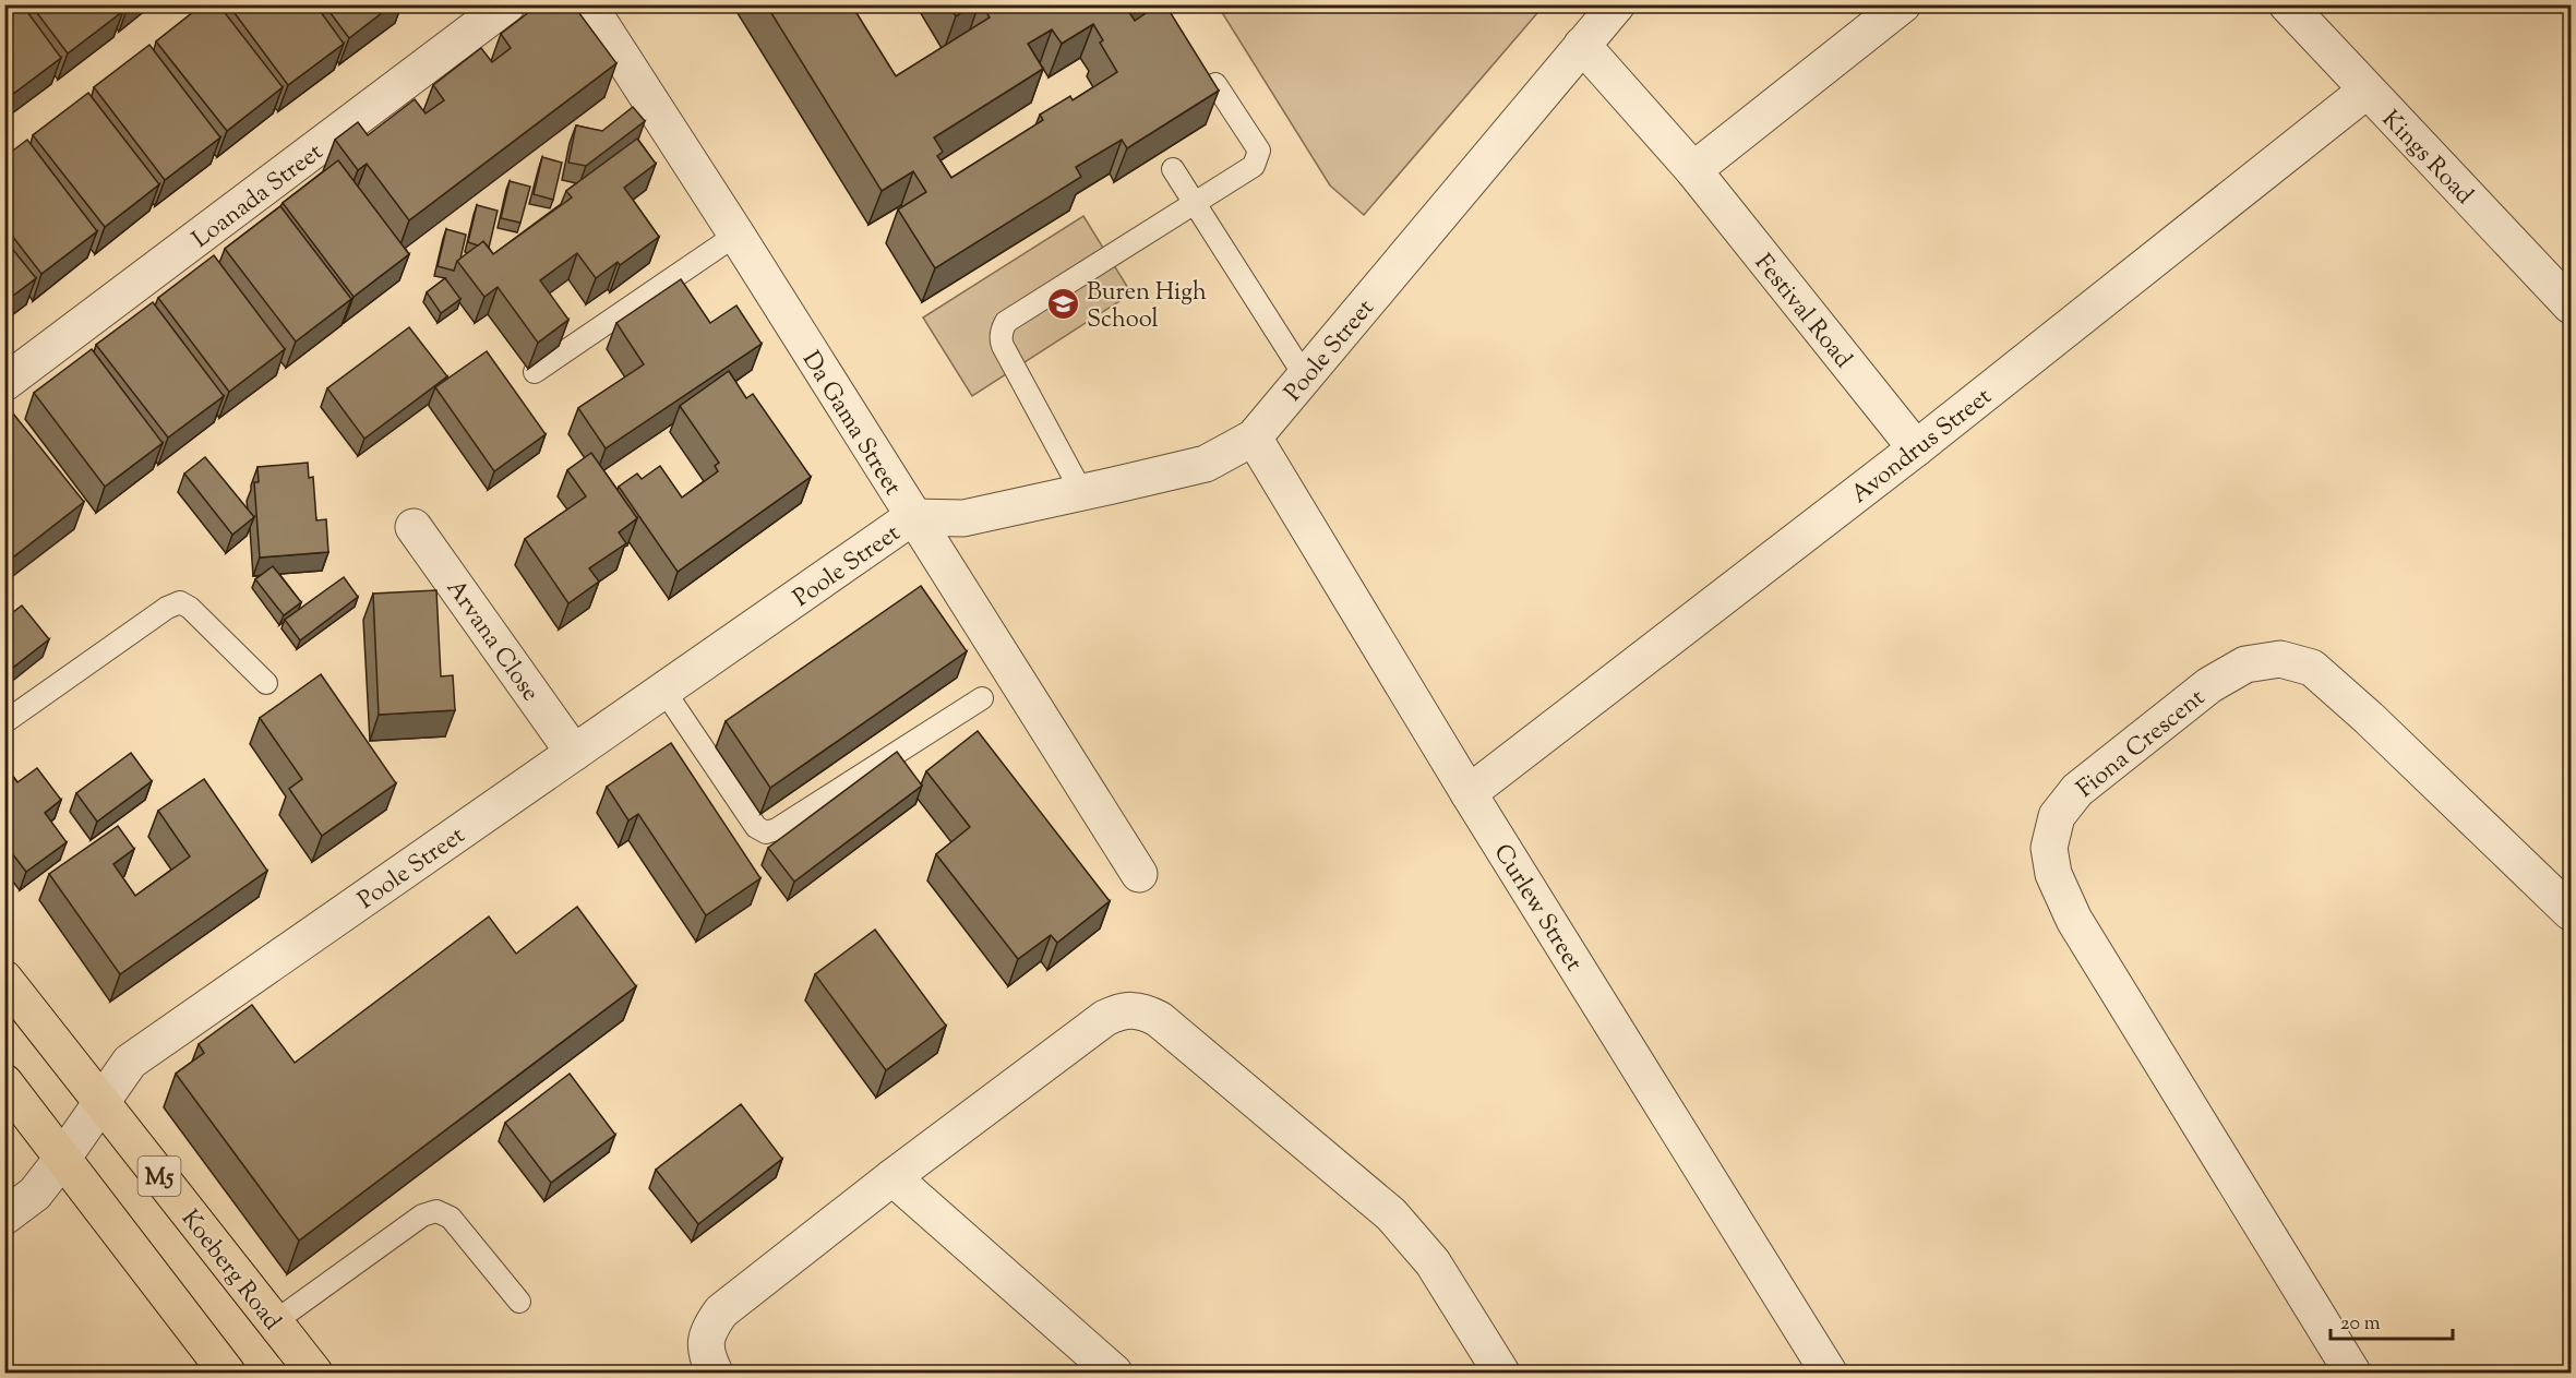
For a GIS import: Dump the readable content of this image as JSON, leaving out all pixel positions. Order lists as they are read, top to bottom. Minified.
{"streets":{"main road":["M5","Koeberg Road"],"street":["Kings Road","Loanada Street","Festival Road","Poole Street","Da Gama Street","Avondrus Street","Arvana Close","Fiona Crescent","Curlew Street"]},"crossings":[["Kings Road","Avondrus Street"],["Festival Road","Poole Street"],["Festival Road","Avondrus Street"],["Poole Street","Da Gama Street"],["Poole Street","Arvana Close"],["Poole Street","Curlew Street"],["Poole Street","Koeberg Road"],["Avondrus Street","Curlew Street"]],"places":{"school or university":["Buren High School"]},"scale_bar":"20 m"}
